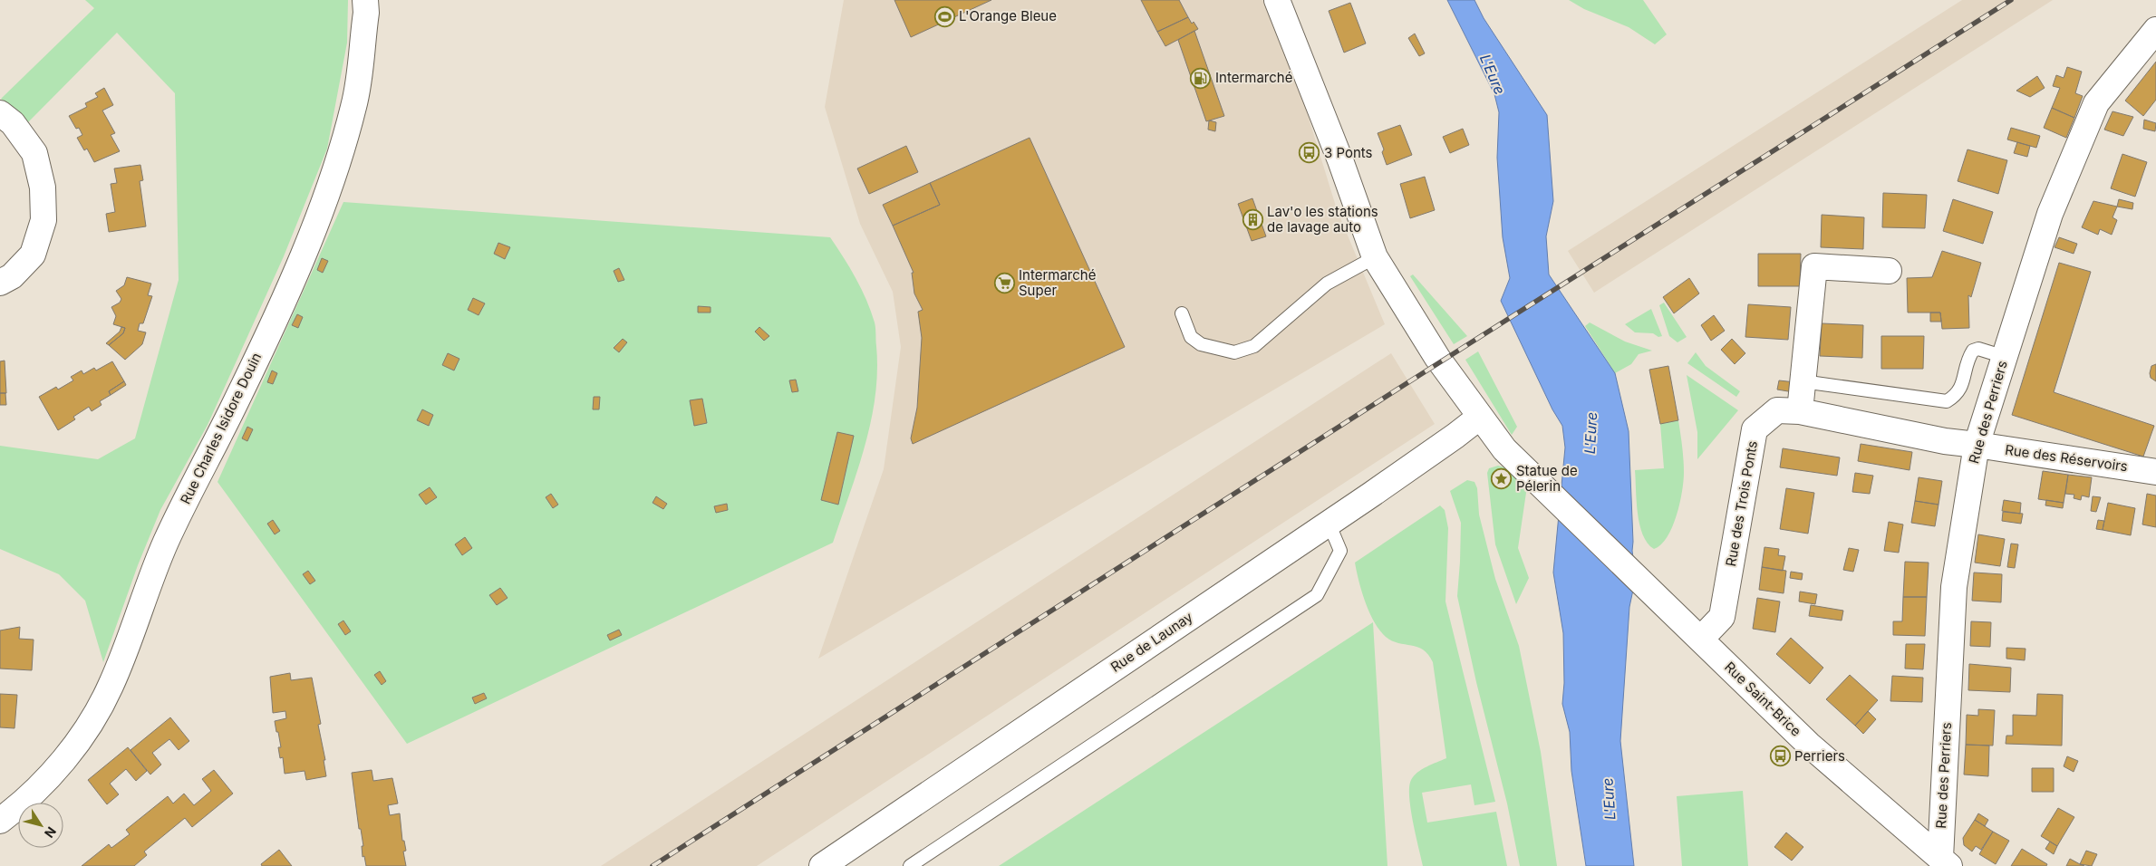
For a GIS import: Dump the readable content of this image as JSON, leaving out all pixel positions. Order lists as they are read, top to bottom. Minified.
{"streets":{"street":["Rue des Perriers","Rue Charles Isidore Douin","Rue des Réservoirs","Rue des Trois Ponts","Rue de Launay","Rue Saint-Brice"]},"crossings":[["Rue des Perriers","Rue des Réservoirs"],["Rue des Perriers","Rue des Trois Ponts"],["Rue des Perriers","Rue Saint-Brice"],["Rue des Réservoirs","Rue des Trois Ponts"],["Rue des Trois Ponts","Rue Saint-Brice"],["Rue de Launay","Rue Saint-Brice"]],"water":["L'Eure"],"places":{"sports":["L'Orange Bleue"],"fuel station":["Intermarché"],"bus stop":["3 Ponts","Perriers"],"building":["Lav'o les stations de lavage auto"],"supermarket":["Intermarché Super"],"place":["Statue de Pélerin"]},"north":"bottom right"}
